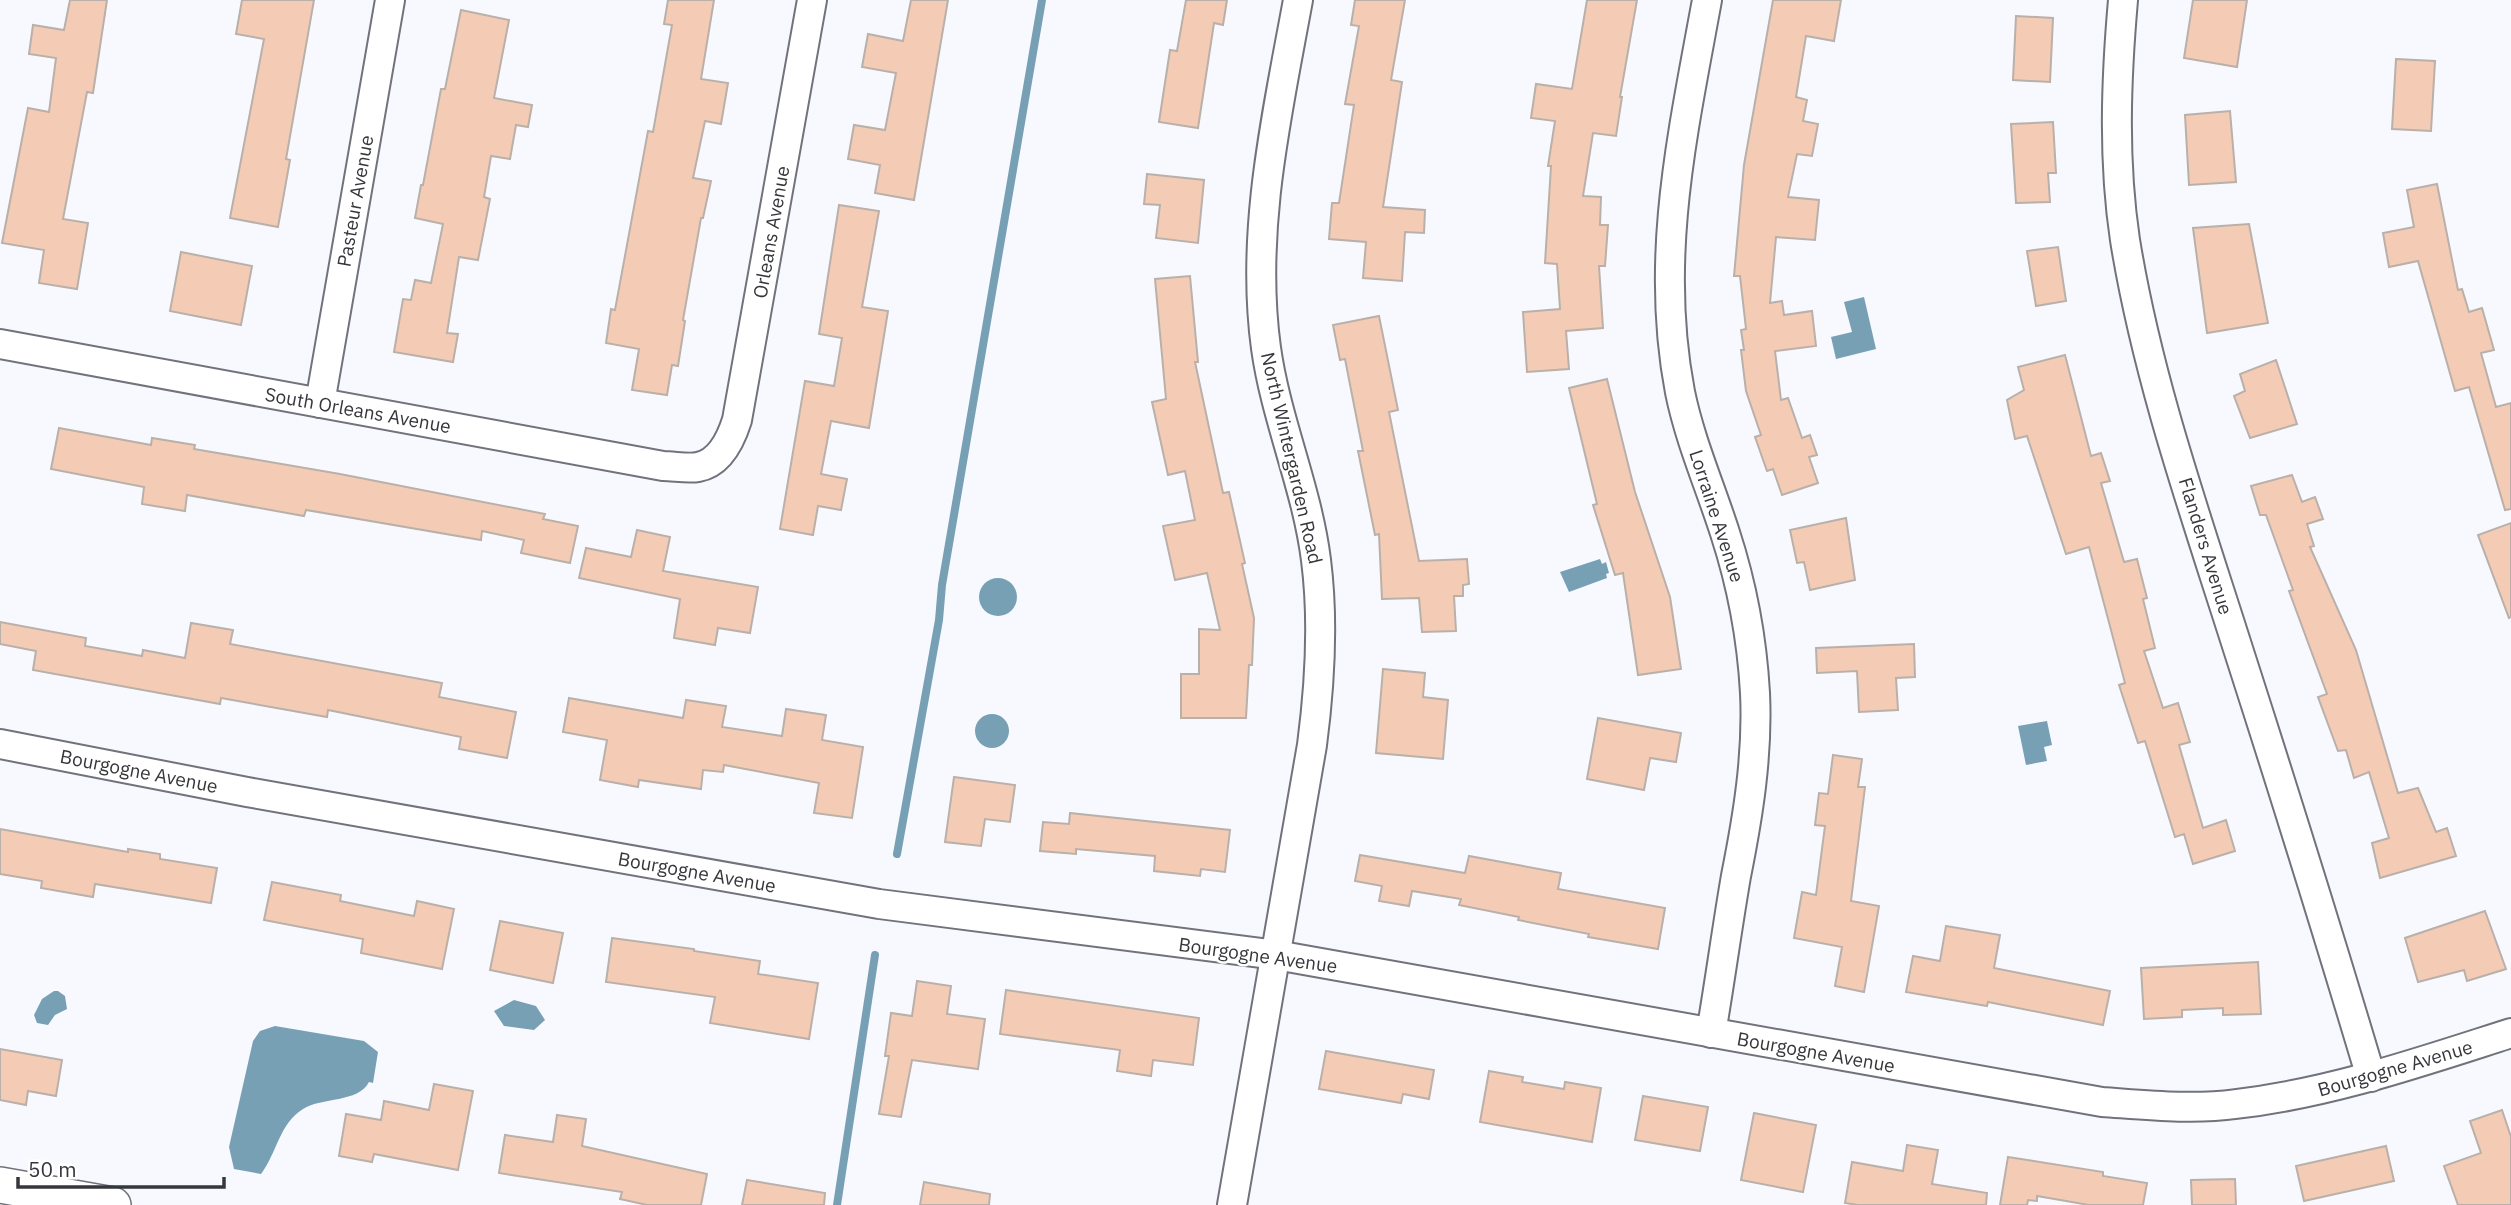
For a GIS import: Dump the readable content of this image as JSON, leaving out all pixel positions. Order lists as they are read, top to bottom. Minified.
{"streets":{"street":["Pasteur Avenue","Orleans Avenue","South Orleans Avenue","North Wintergarden Road","Lorraine Avenue","Flanders Avenue","Bourgogne Avenue"]},"crossings":[["Pasteur Avenue","South Orleans Avenue"],["Orleans Avenue","South Orleans Avenue"],["North Wintergarden Road","Bourgogne Avenue"],["Lorraine Avenue","Bourgogne Avenue"],["Flanders Avenue","Bourgogne Avenue"]],"scale_bar":"50 m"}
